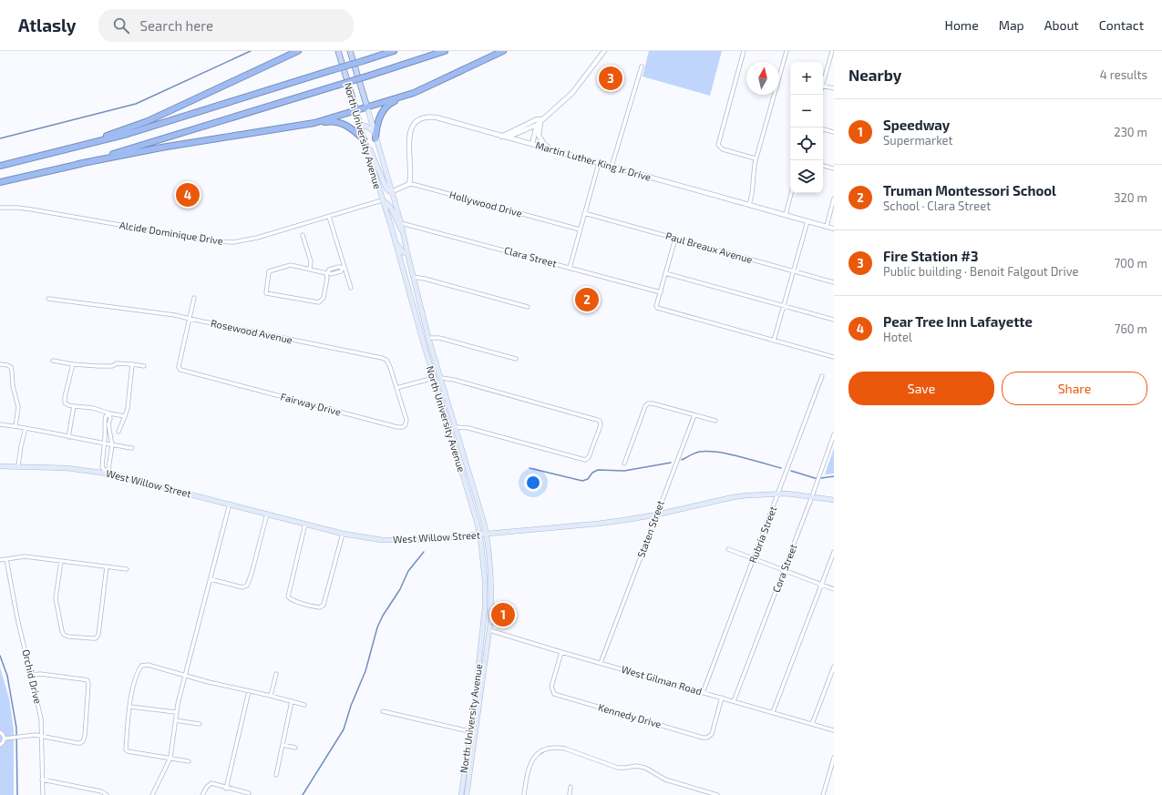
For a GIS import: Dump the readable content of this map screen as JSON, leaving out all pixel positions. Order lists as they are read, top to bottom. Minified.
{"streets":{"main road":["North University Avenue","West Willow Street"],"street":["Martin Luther King Jr Drive","Hollywood Drive","Alcide Dominique Drive","Paul Breaux Avenue","Clara Street","Rosewood Avenue","Fairway Drive","Staten Street","Rubria Street","Cora Street","Orchid Drive","West Gilman Road","Kennedy Drive"]},"crossings":[["North University Avenue","Alcide Dominique Drive"],["North University Avenue","Clara Street"],["North University Avenue","West Willow Street"],["North University Avenue","West Gilman Road"],["Martin Luther King Jr Drive","Hollywood Drive"],["Rosewood Avenue","Fairway Drive"],["West Willow Street","Staten Street"],["West Willow Street","Rubria Street"],["West Willow Street","Cora Street"],["Staten Street","West Gilman Road"],["Rubria Street","West Gilman Road"],["Cora Street","West Gilman Road"],["West Gilman Road","Kennedy Drive"]],"north":"top","page":{"header":"Atlasly","search":"Search here","nav":["Home","Map","About","Contact"],"heading":["Nearby","4 results"],"map_buttons":["+","−"],"pins":["3","4","2","1"],"list":[{"mark":"1","name":"Speedway","note":"Supermarket","value":"230 m"},{"mark":"2","name":"Truman Montessori School","note":"School · Clara Street","value":"320 m"},{"mark":"3","name":"Fire Station #3","note":"Public building · Benoit Falgout Drive","value":"700 m"},{"mark":"4","name":"Pear Tree Inn Lafayette","note":"Hotel","value":"760 m"}],"buttons":["Save","Share"]}}
